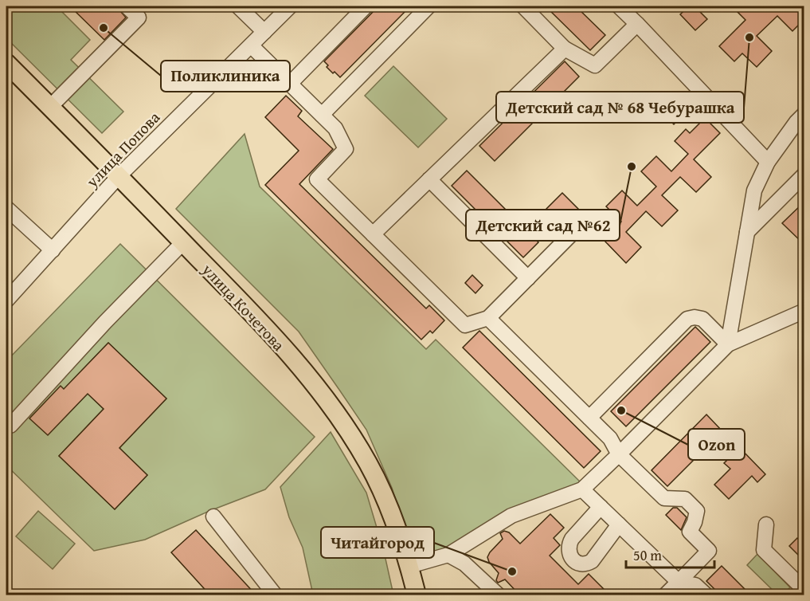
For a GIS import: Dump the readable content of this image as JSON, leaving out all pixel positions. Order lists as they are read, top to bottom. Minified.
{"streets":{"main road":["улица Кочетова"],"street":["улица Попова"]},"crossings":[["улица Попова","улица Кочетова"]],"places":["Поликлиника","Детский сад № 68 Чебурашка","Детский сад №62","Ozon","Читайгород"],"scale_bar":"50 m"}
